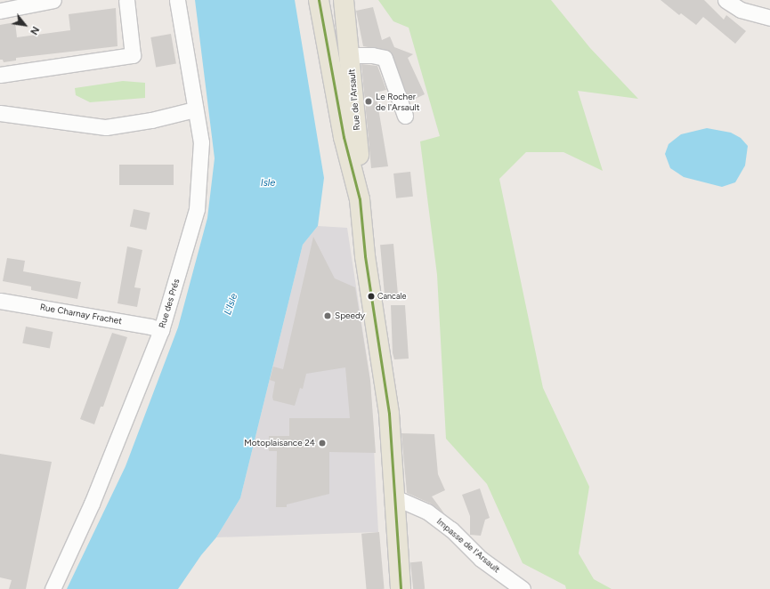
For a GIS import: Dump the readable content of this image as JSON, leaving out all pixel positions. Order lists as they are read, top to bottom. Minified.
{"streets":{"main road":["Rue de l'Arsault"],"street":["Rue des Prés","Rue Charnay Frachet","Impasse de l'Arsault"]},"crossings":[["Rue des Prés","Rue Charnay Frachet"]],"water":["Isle","L'Isle"],"places":["Le Rocher de l'Arsault","Cancale","Speedy","Motoplaisance 24"],"north":"bottom right"}
